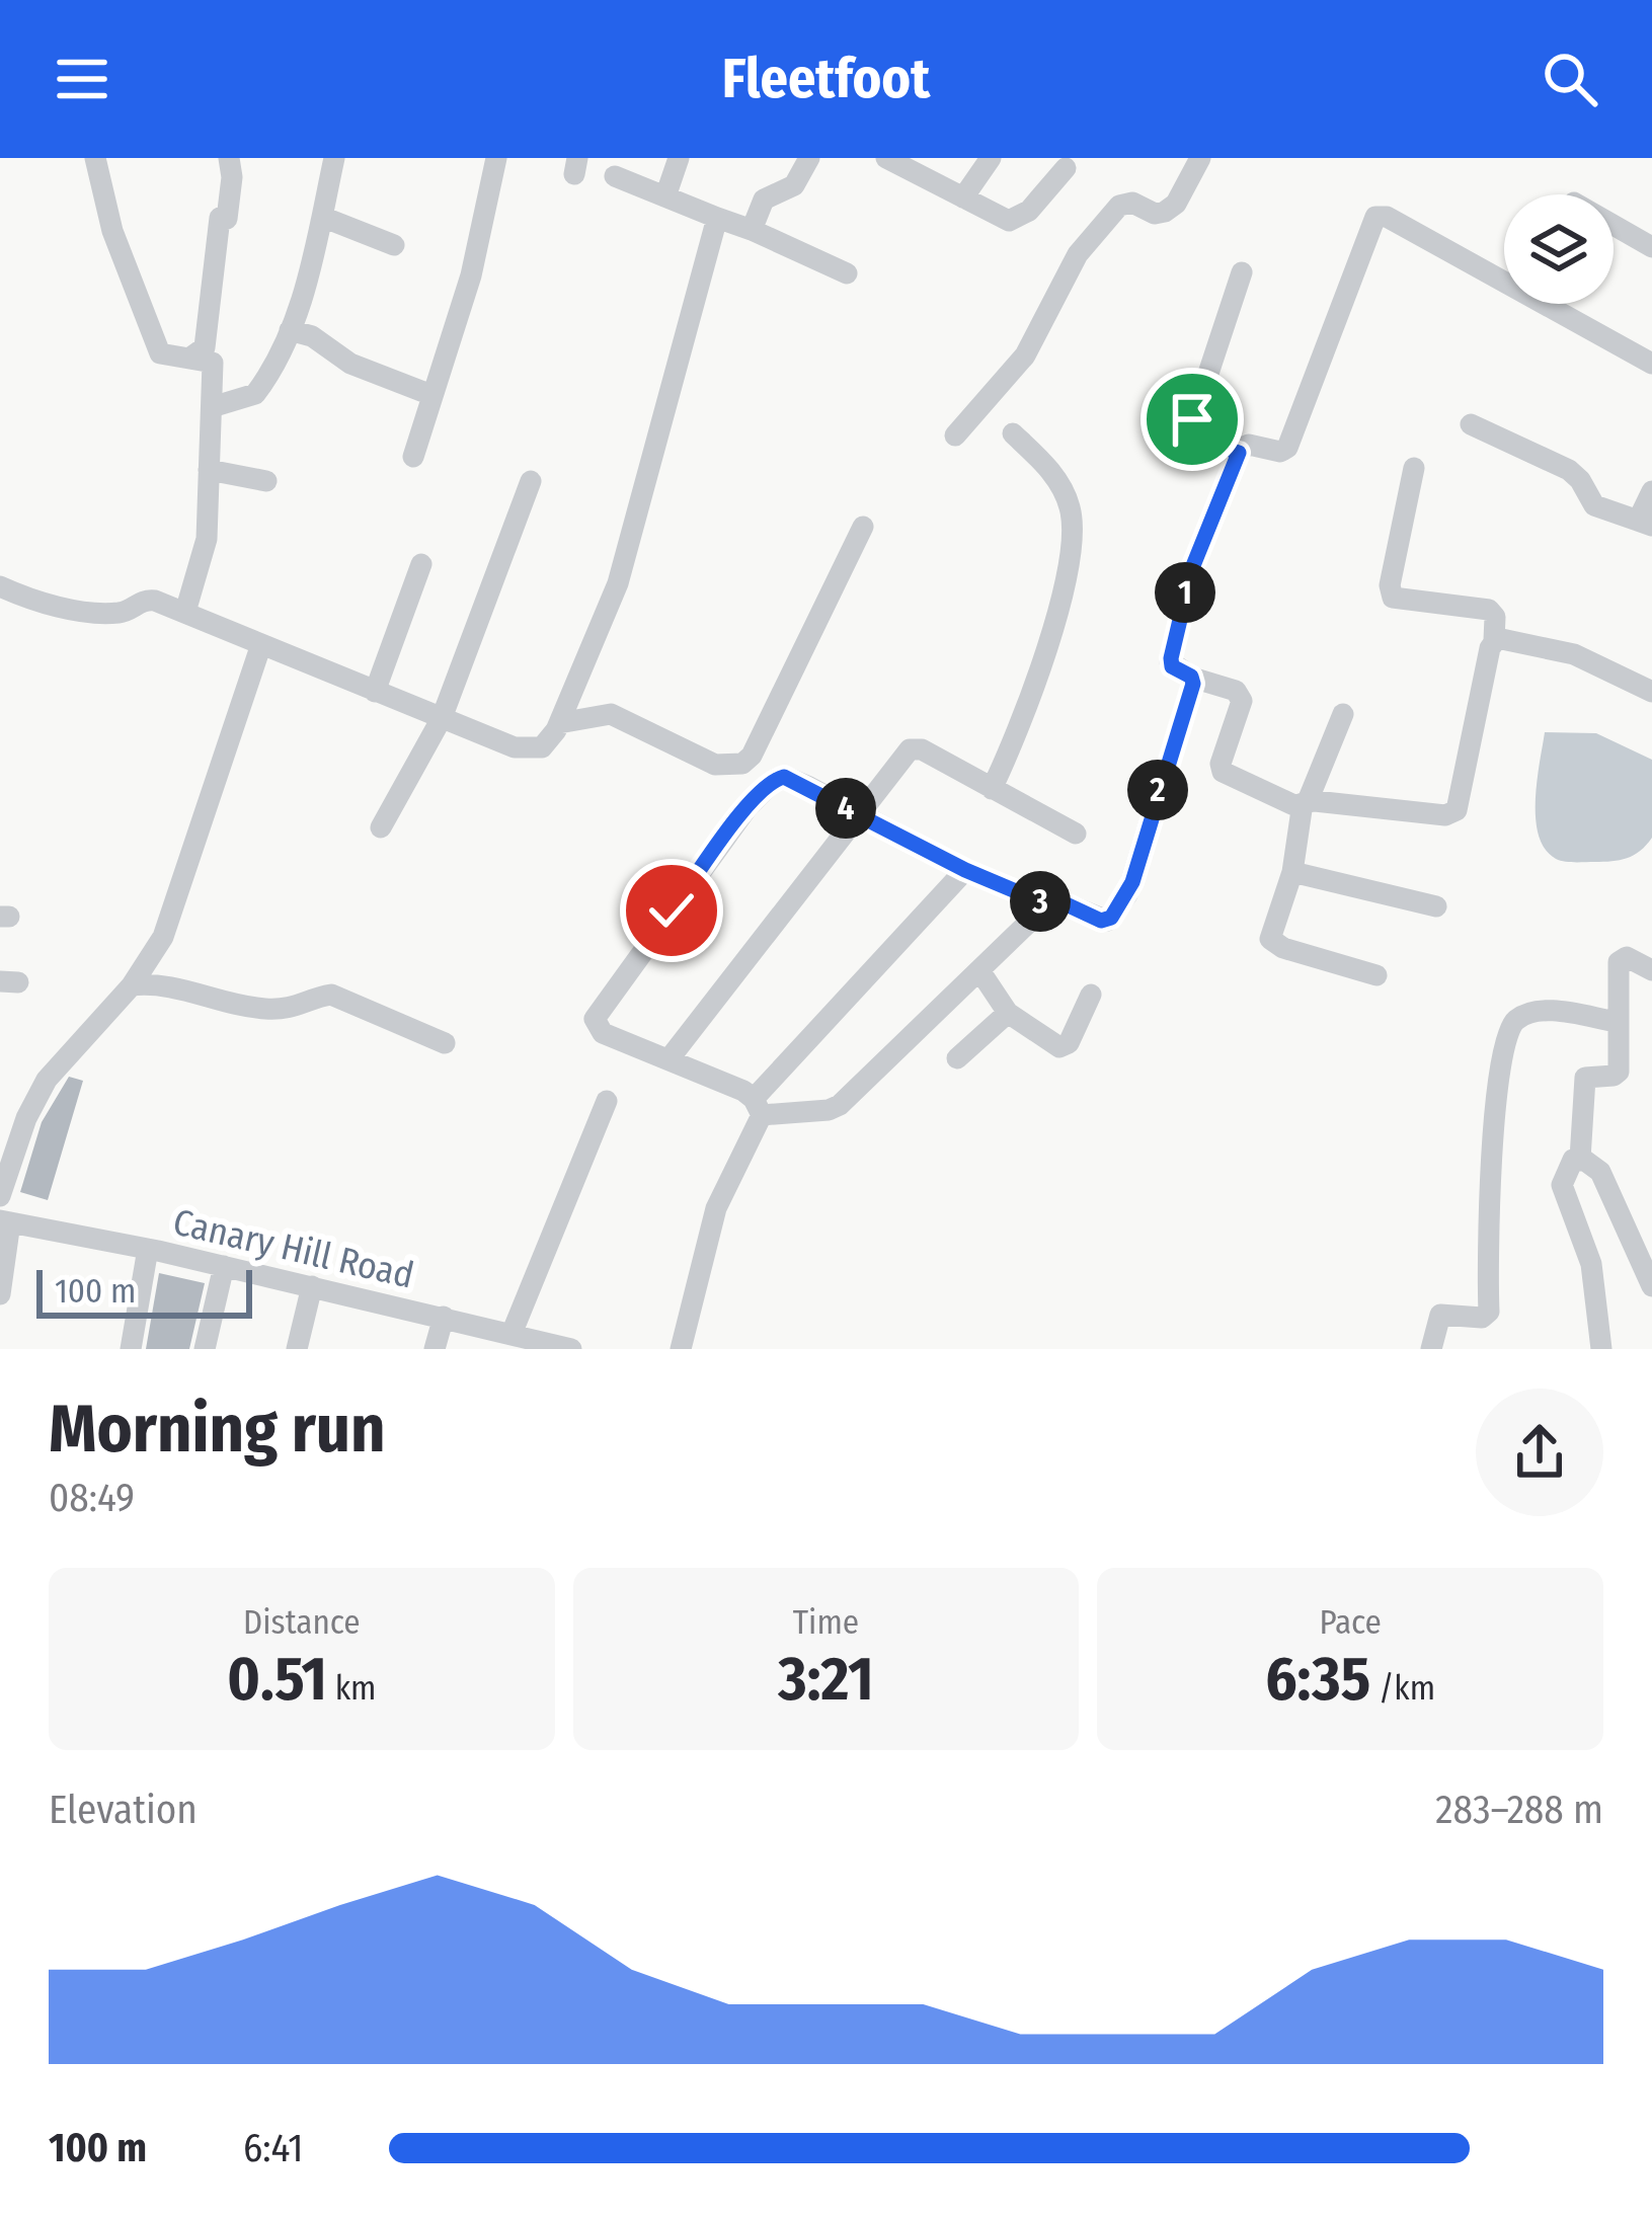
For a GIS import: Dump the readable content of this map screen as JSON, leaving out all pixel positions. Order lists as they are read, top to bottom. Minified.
{"streets":{"street":["Canary Hill Road"]},"scale_bar":"100 m","page":{"header":"Fleetfoot","pins":["1","2","4","3"],"scale":"100 m","heading":["Morning run","08:49"],"stats":[["Distance","0.51 km"],["Time","3:21"],["Pace","6:35 /km"]],"chart":["Elevation","283–288 m"],"list":[{"name":"100 m","note":"6:41"}]}}
